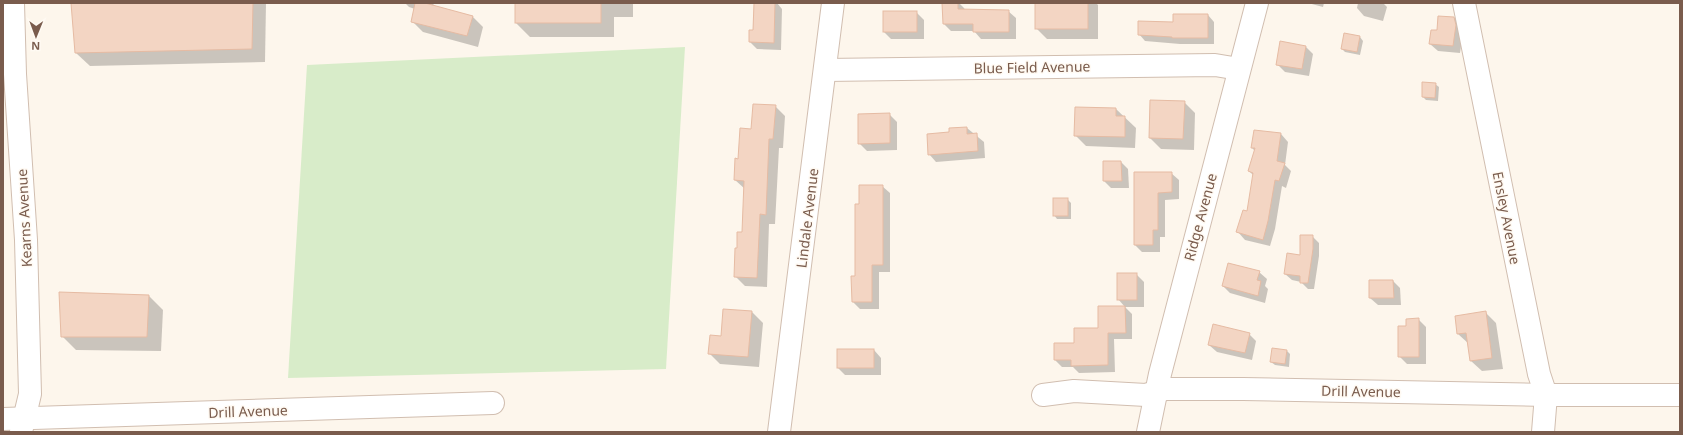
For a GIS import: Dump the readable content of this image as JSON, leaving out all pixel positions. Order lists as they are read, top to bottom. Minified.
{"streets":{"street":["Blue Field Avenue","Ridge Avenue","Kearns Avenue","Lindale Avenue","Ensley Avenue","Drill Avenue"]},"crossings":[["Blue Field Avenue","Ridge Avenue"],["Blue Field Avenue","Lindale Avenue"],["Ridge Avenue","Drill Avenue"],["Kearns Avenue","Drill Avenue"],["Ensley Avenue","Drill Avenue"]],"north":"bottom"}
